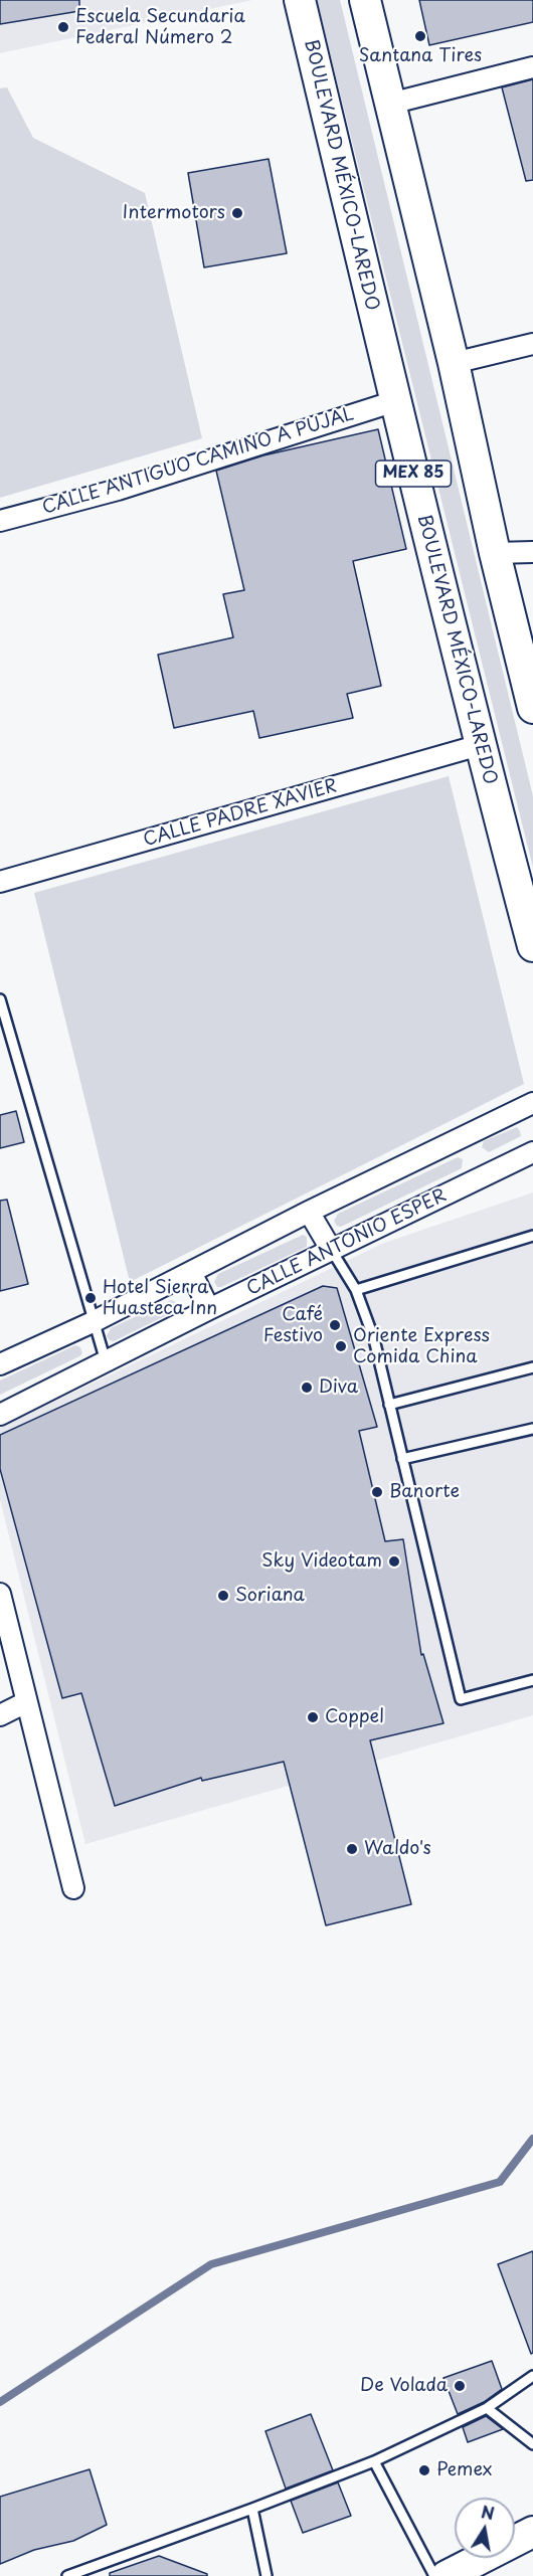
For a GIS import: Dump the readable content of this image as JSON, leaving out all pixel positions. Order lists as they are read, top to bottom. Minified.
{"streets":{"main road":["BOULEVARD MÉXICO-LAREDO","MEX 85"],"street":["CALLE ANTIGUO CAMINO A PUJAL","CALLE PADRE XAVIER","CALLE ANTONIO ESPER"]},"crossings":[["BOULEVARD MÉXICO-LAREDO","CALLE ANTIGUO CAMINO A PUJAL"],["BOULEVARD MÉXICO-LAREDO","CALLE PADRE XAVIER"]],"places":["Escuela Secundaria Federal Número 2","Santana Tires","Intermotors","Hotel Sierra Huasteca Inn","Café Festivo","Oriente Express Comida China","Diva","Banorte","Sky Videotam","Soriana","Coppel","Waldo's","De Volada","Pemex"],"north":"top"}
